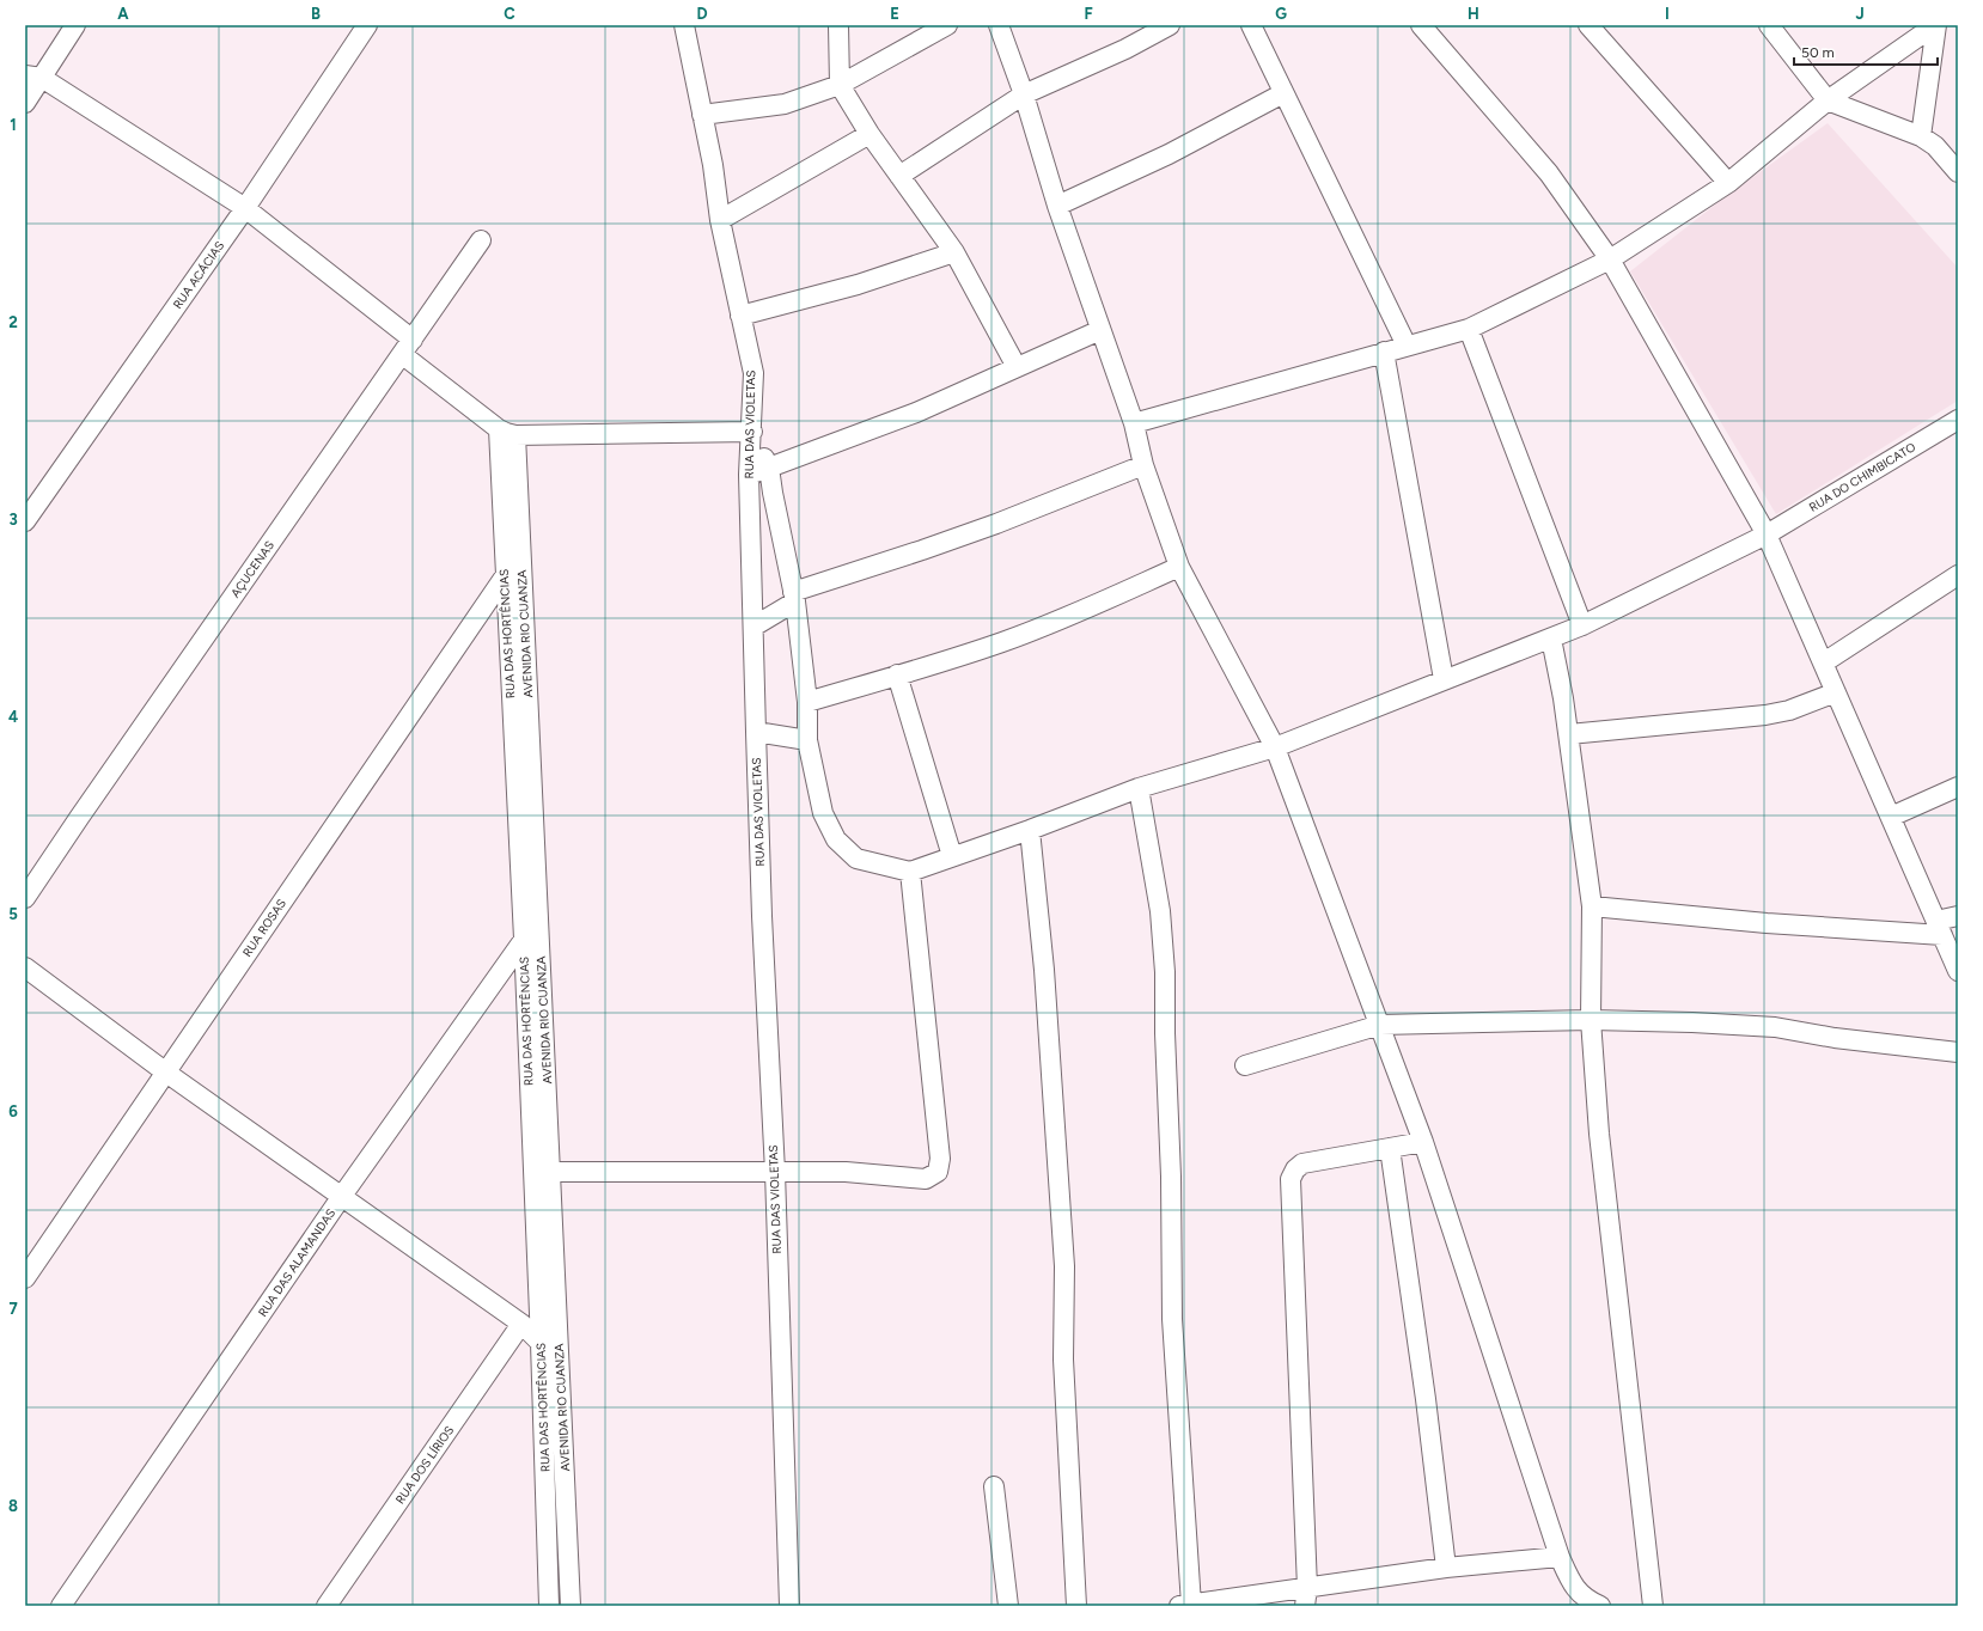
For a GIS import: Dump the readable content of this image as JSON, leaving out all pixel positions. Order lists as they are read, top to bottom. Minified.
{"streets":{"street":["RUA ACÁCIAS","RUA DAS VIOLETAS","RUA DO CHIMBICATO","AÇUCENAS","RUA DAS HORTÊNCIAS","AVENIDA RIO CUANZA","RUA ROSAS","RUA DAS ALAMANDAS","RUA DOS LÍRIOS"]},"crossings":[["RUA DAS HORTÊNCIAS","AVENIDA RIO CUANZA"],["RUA DAS HORTÊNCIAS","RUA ROSAS"],["RUA DAS HORTÊNCIAS","RUA DAS ALAMANDAS"],["AVENIDA RIO CUANZA","RUA DAS ALAMANDAS"]],"scale_bar":"50 m","grid":{"columns":["A","B","C","D","E","F","G","H","I","J"],"rows":["1","2","3","4","5","6","7","8"]}}
